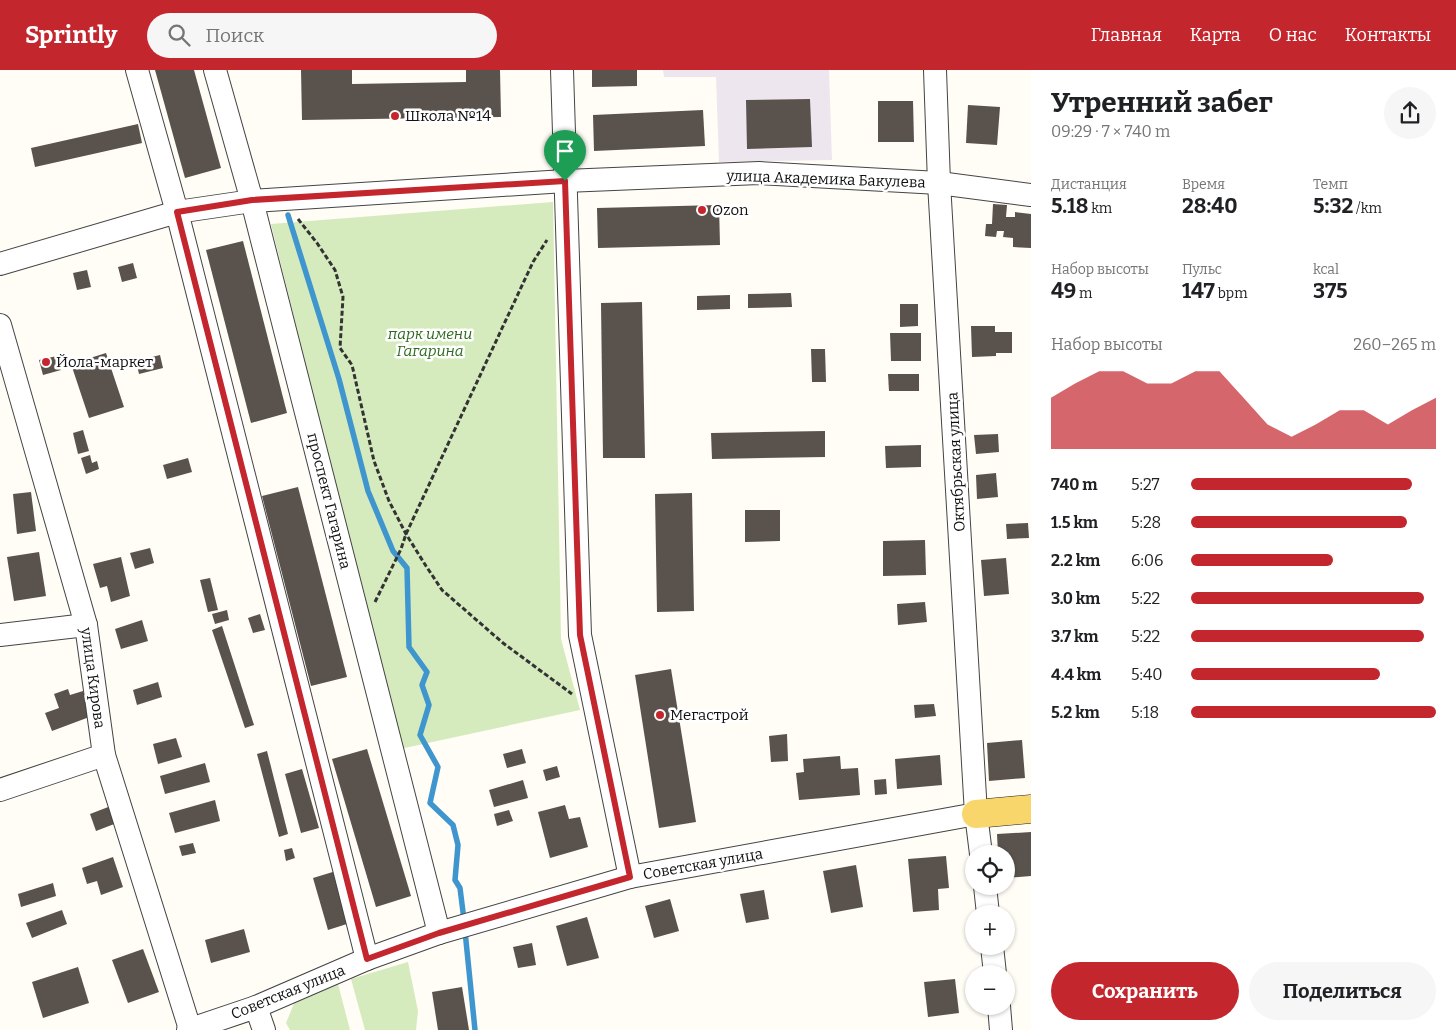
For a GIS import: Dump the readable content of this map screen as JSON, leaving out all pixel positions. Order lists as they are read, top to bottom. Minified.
{"streets":{"main road":["Советская улица"],"street":["улица Академика Бакулева","Октябрьская улица","проспект Гагарина","улица Кирова"]},"crossings":[["улица Академика Бакулева","Октябрьская улица"],["улица Академика Бакулева","проспект Гагарина"],["Октябрьская улица","Советская улица"],["проспект Гагарина","Советская улица"],["улица Кирова","Советская улица"]],"parks":["парк имени Гагарина"],"places":["Школа №14","Ozon","Йола-маркет","Мегастрой"],"page":{"header":"Sprintly","search":"Поиск","nav":["Главная","Карта","О нас","Контакты"],"heading":["Утренний забег","09:29 · 7 × 740 m"],"stats":[["Дистанция","5.18 km"],["Время","28:40"],["Темп","5:32 /km"],["Набор высоты","49 m"],["Пульс","147 bpm"],["kcal","375"]],"chart":["Набор высоты","260–265 m"],"list":[{"name":"740 m","note":"5:27"},{"name":"1.5 km","note":"5:28"},{"name":"2.2 km","note":"6:06"},{"name":"3.0 km","note":"5:22"},{"name":"3.7 km","note":"5:22"},{"name":"4.4 km","note":"5:40"},{"name":"5.2 km","note":"5:18"}],"map_buttons":["+","−"],"buttons":["Сохранить","Поделиться"]}}
